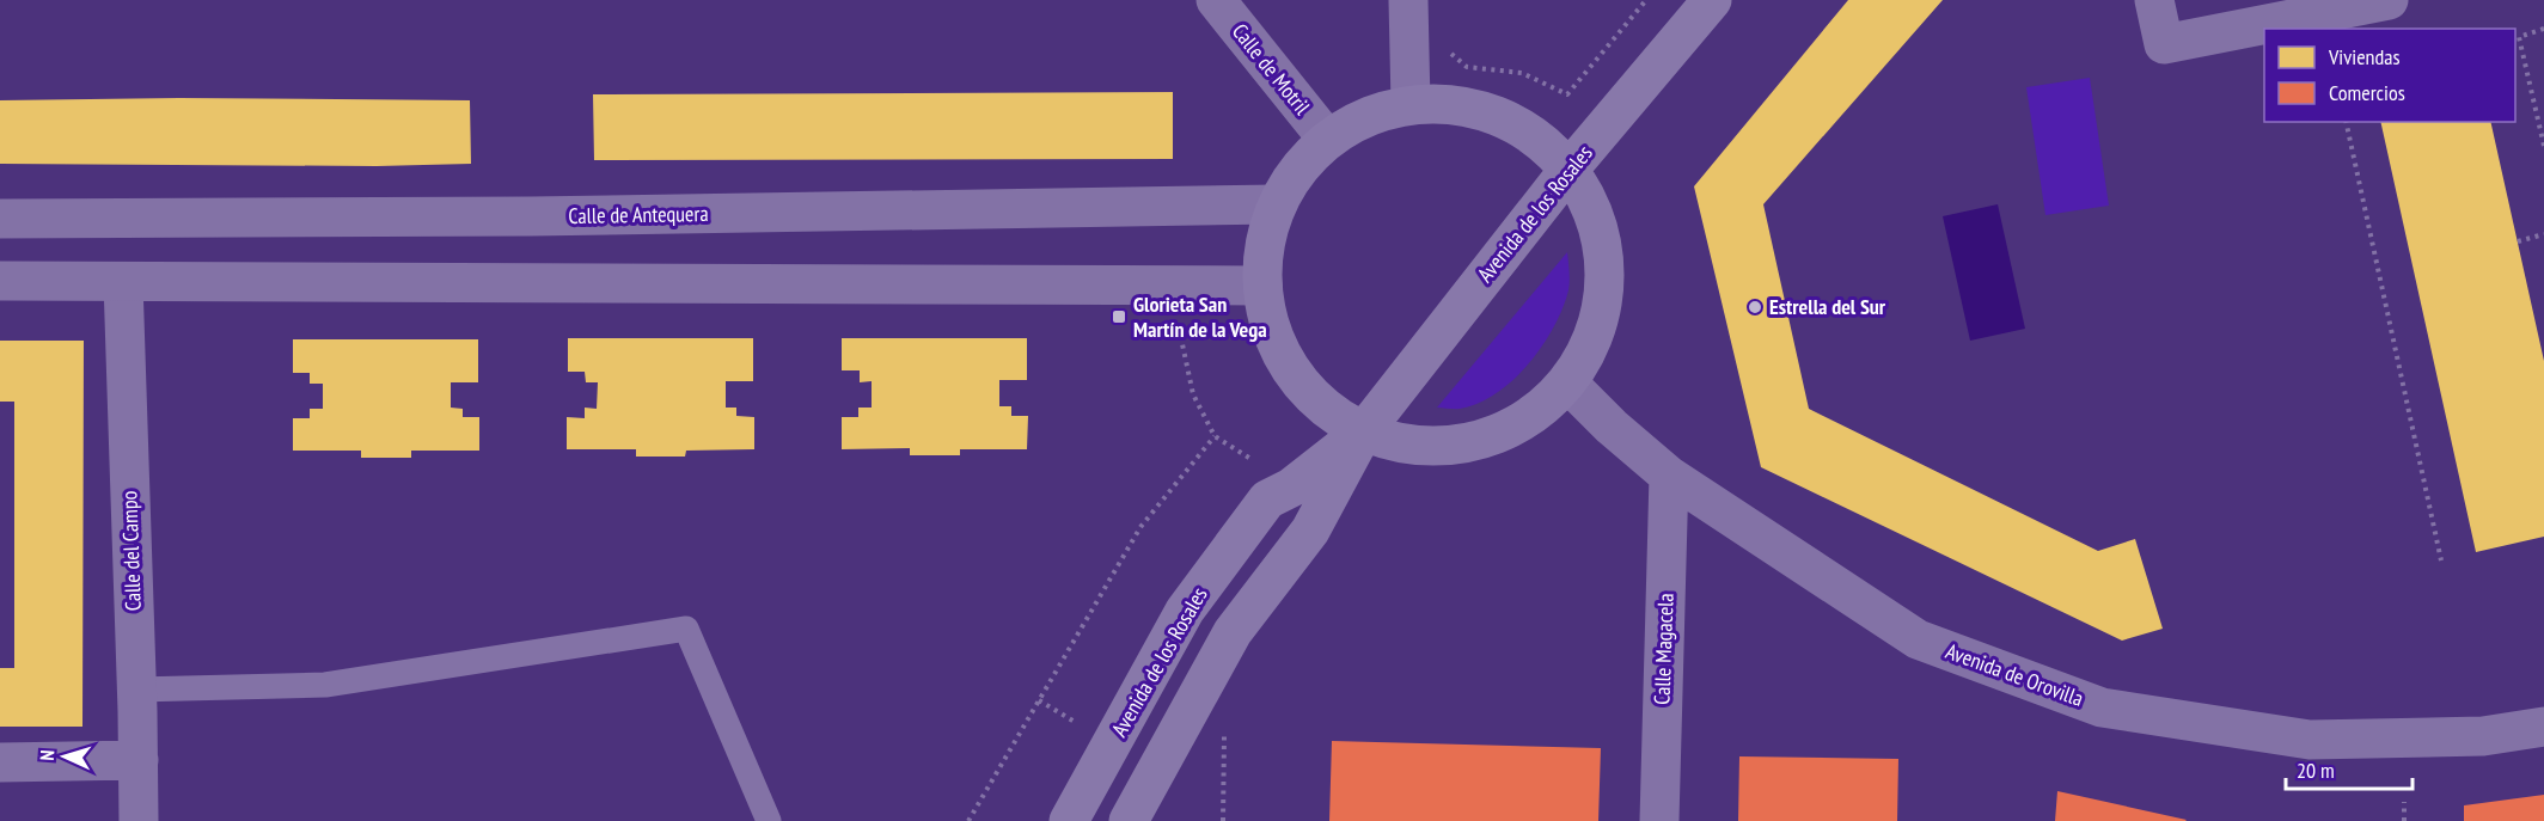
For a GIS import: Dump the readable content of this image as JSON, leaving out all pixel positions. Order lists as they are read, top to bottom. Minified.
{"streets":{"main road":["Avenida de los Rosales"],"street":["Calle de Motril","Calle de Antequera","Calle del Campo","Calle Magacela","Avenida de Orovilla"]},"crossings":[["Calle Magacela","Avenida de Orovilla"]],"places":{"other":["Estrella del Sur"],"transit":["Glorieta San Martín de la Vega"]},"legend":["Viviendas","Comercios"],"scale_bar":"20 m","north":"left"}
